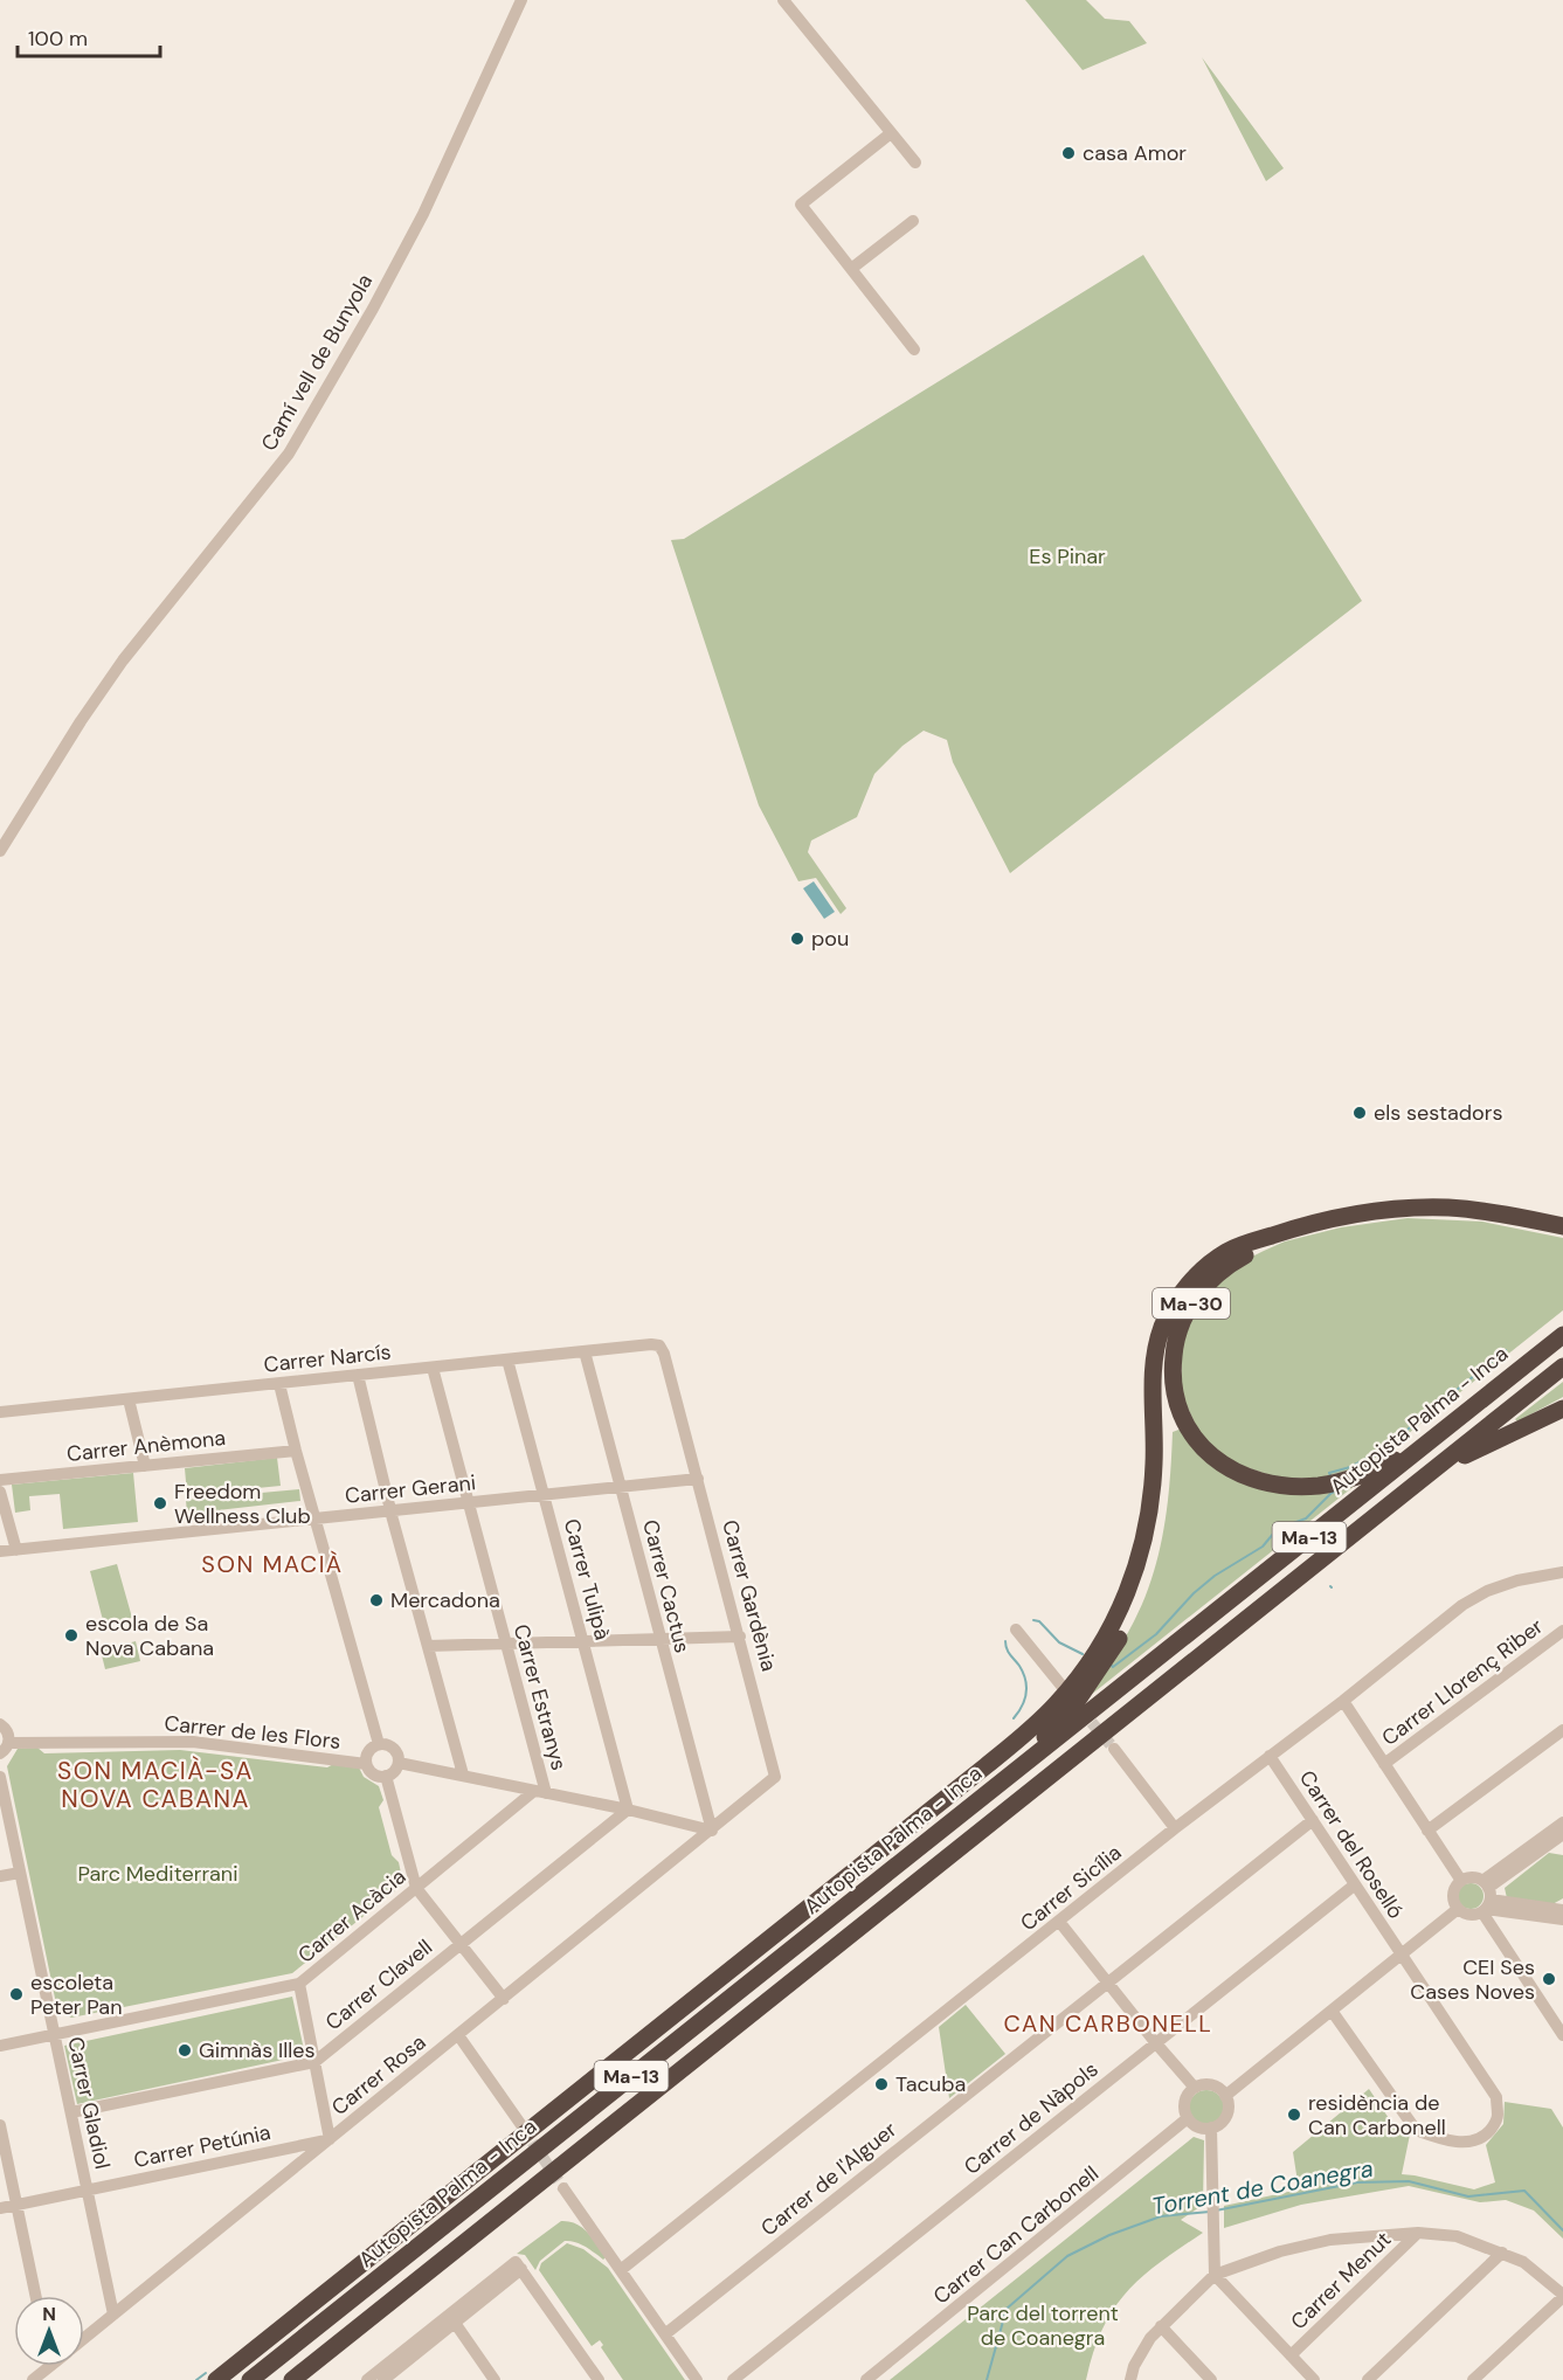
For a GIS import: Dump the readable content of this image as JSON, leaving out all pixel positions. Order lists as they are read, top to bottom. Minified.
{"streets":{"highway":["Ma-30","Autopista Palma - Inca","Ma-13"],"street":["Camí vell de Bunyola","Carrer Narcís","Carrer Anèmona","Carrer Gerani","Carrer Tulipà","Carrer Cactus","Carrer Gardènia","Carrer Llorenç Riber","Carrer Estranys","Carrer de les Flors","Carrer del Roselló","Carrer Sicília","Carrer Acàcia","Carrer Clavell","Carrer Rosa","Carrer Gladiol","Carrer de Nàpols","Carrer Petúnia","Carrer de l'Alguer","Carrer Can Carbonell","Carrer Menut"]},"crossings":[["Ma-30","Autopista Palma - Inca"],["Carrer Narcís","Carrer Tulipà"],["Carrer Narcís","Carrer Cactus"],["Carrer Narcís","Carrer Gardènia"],["Carrer Narcís","Carrer Estranys"],["Carrer Gerani","Carrer Tulipà"],["Carrer Gerani","Carrer Cactus"],["Carrer Gerani","Carrer Gardènia"],["Carrer Gerani","Carrer Estranys"],["Carrer Tulipà","Carrer Clavell"],["Carrer Cactus","Carrer Gardènia"],["Carrer Cactus","Carrer Rosa"],["Carrer Gardènia","Carrer Rosa"],["Carrer Estranys","Carrer Acàcia"],["Carrer del Roselló","Carrer Sicília"],["Carrer del Roselló","Carrer de Nàpols"],["Carrer del Roselló","Carrer de l'Alguer"],["Carrer Acàcia","Carrer Gladiol"],["Carrer Clavell","Carrer Gladiol"],["Carrer Rosa","Carrer Gladiol"],["Carrer Rosa","Carrer Petúnia"],["Carrer Gladiol","Carrer Petúnia"]],"districts":["SON MACIÀ","SON MACIÀ-SA NOVA CABANA","CAN CARBONELL"],"water":["Torrent de Coanegra"],"parks":["Es Pinar","Parc Mediterrani","Parc del torrent de Coanegra"],"places":["casa Amor","pou","els sestadors","Freedom Wellness Club","Mercadona","escola de Sa Nova Cabana","CEI Ses Cases Noves","escoleta Peter Pan","Gimnàs Illes","Tacuba","residència de Can Carbonell"],"scale_bar":"100 m","north":"top"}
